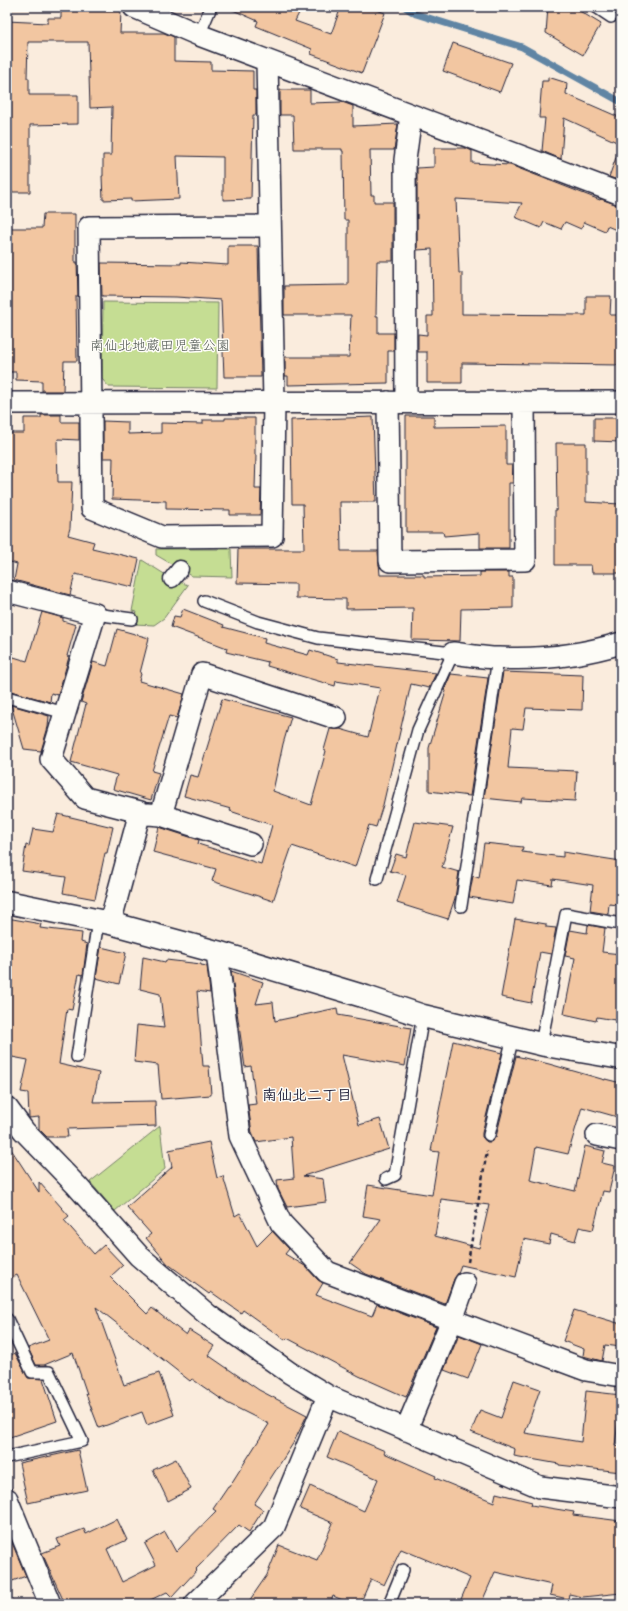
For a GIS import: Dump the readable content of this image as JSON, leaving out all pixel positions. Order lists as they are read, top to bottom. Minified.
{"districts":["南仙北二丁目"],"parks":["南仙北地蔵田児童公園"]}
